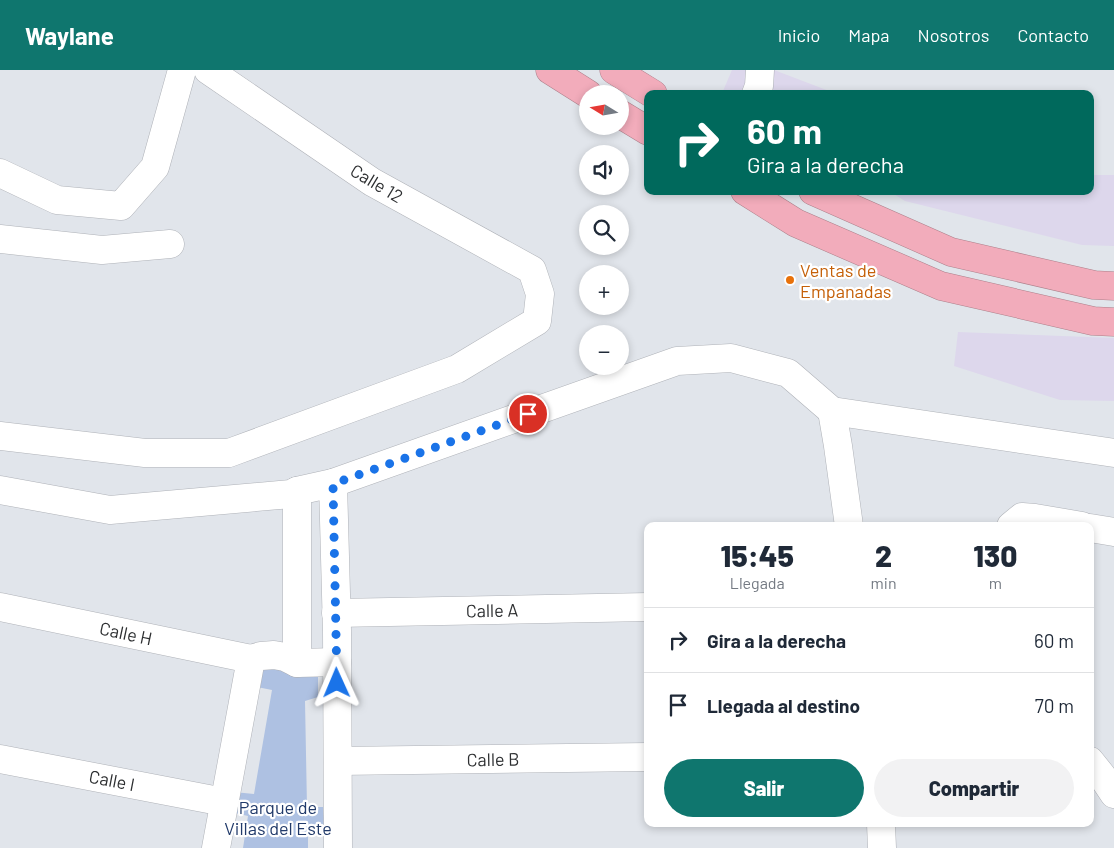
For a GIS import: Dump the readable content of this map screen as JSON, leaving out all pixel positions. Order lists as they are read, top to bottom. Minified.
{"streets":{"street":["Calle 12","Calle A","Calle H","Calle B","Calle I"]},"parks":["Parque de Villas del Este"],"places":["Ventas de Empanadas"],"north":"left","page":{"header":"Waylane","nav":["Inicio","Mapa","Nosotros","Contacto"],"map_buttons":["+","−"],"turn":["60 m","Gira a la derecha"],"eta":["15:45","Llegada","2","min","130","m"],"list":[{"name":"Gira a la derecha","value":"60 m"},{"name":"Llegada al destino","value":"70 m"}],"buttons":["Salir","Compartir"]}}
